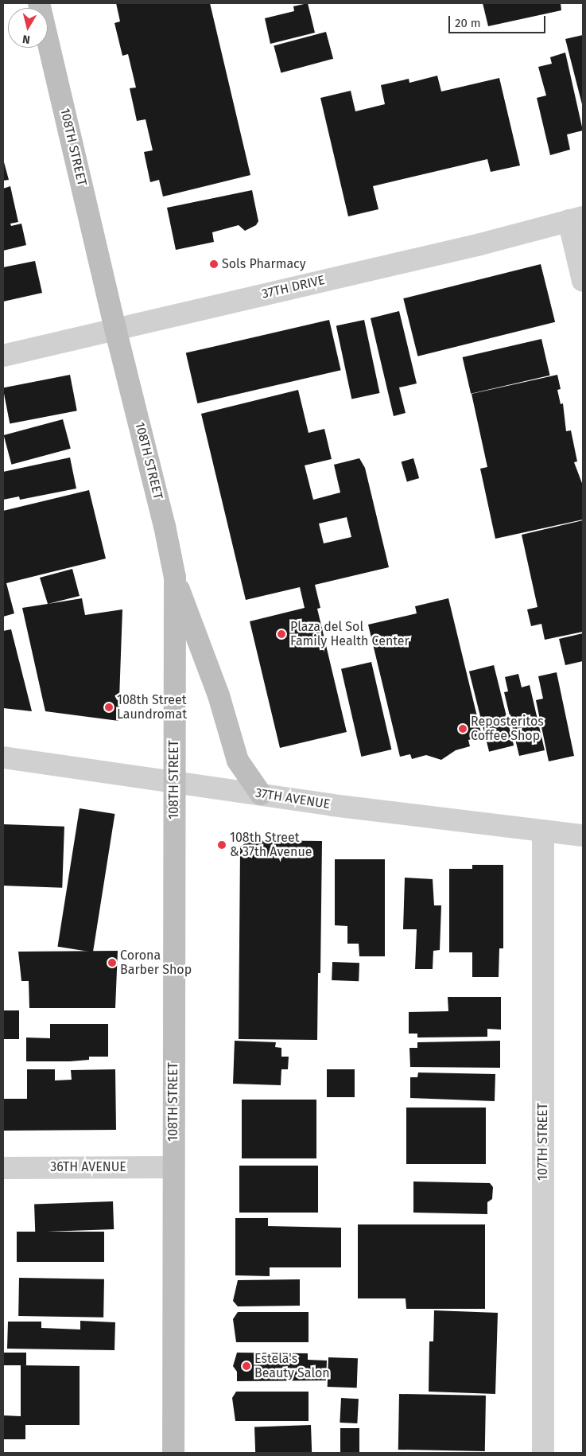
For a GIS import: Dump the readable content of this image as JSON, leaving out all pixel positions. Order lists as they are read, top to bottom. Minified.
{"streets":{"main road":["108TH STREET"],"street":["37TH DRIVE","37TH AVENUE","107TH STREET","36TH AVENUE"]},"crossings":[["108TH STREET","37TH DRIVE"],["108TH STREET","37TH AVENUE"],["108TH STREET","36TH AVENUE"],["37TH AVENUE","107TH STREET"]],"places":["Sols Pharmacy","Plaza del Sol Family Health Center","108th Street Laundromat","Reposteritos Coffee Shop","108th Street & 37th Avenue","Corona Barber Shop","Estela's Beauty Salon"],"scale_bar":"20 m","north":"bottom"}
